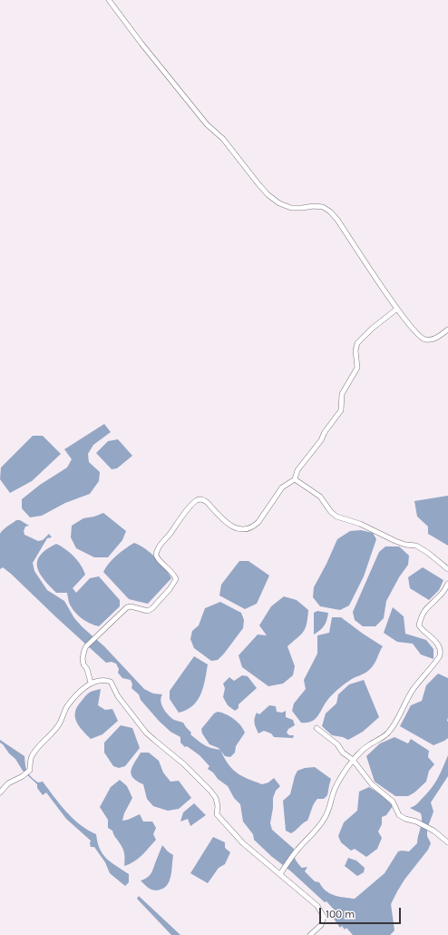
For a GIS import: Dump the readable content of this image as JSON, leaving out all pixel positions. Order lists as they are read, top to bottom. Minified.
{"scale_bar":"100 m"}
